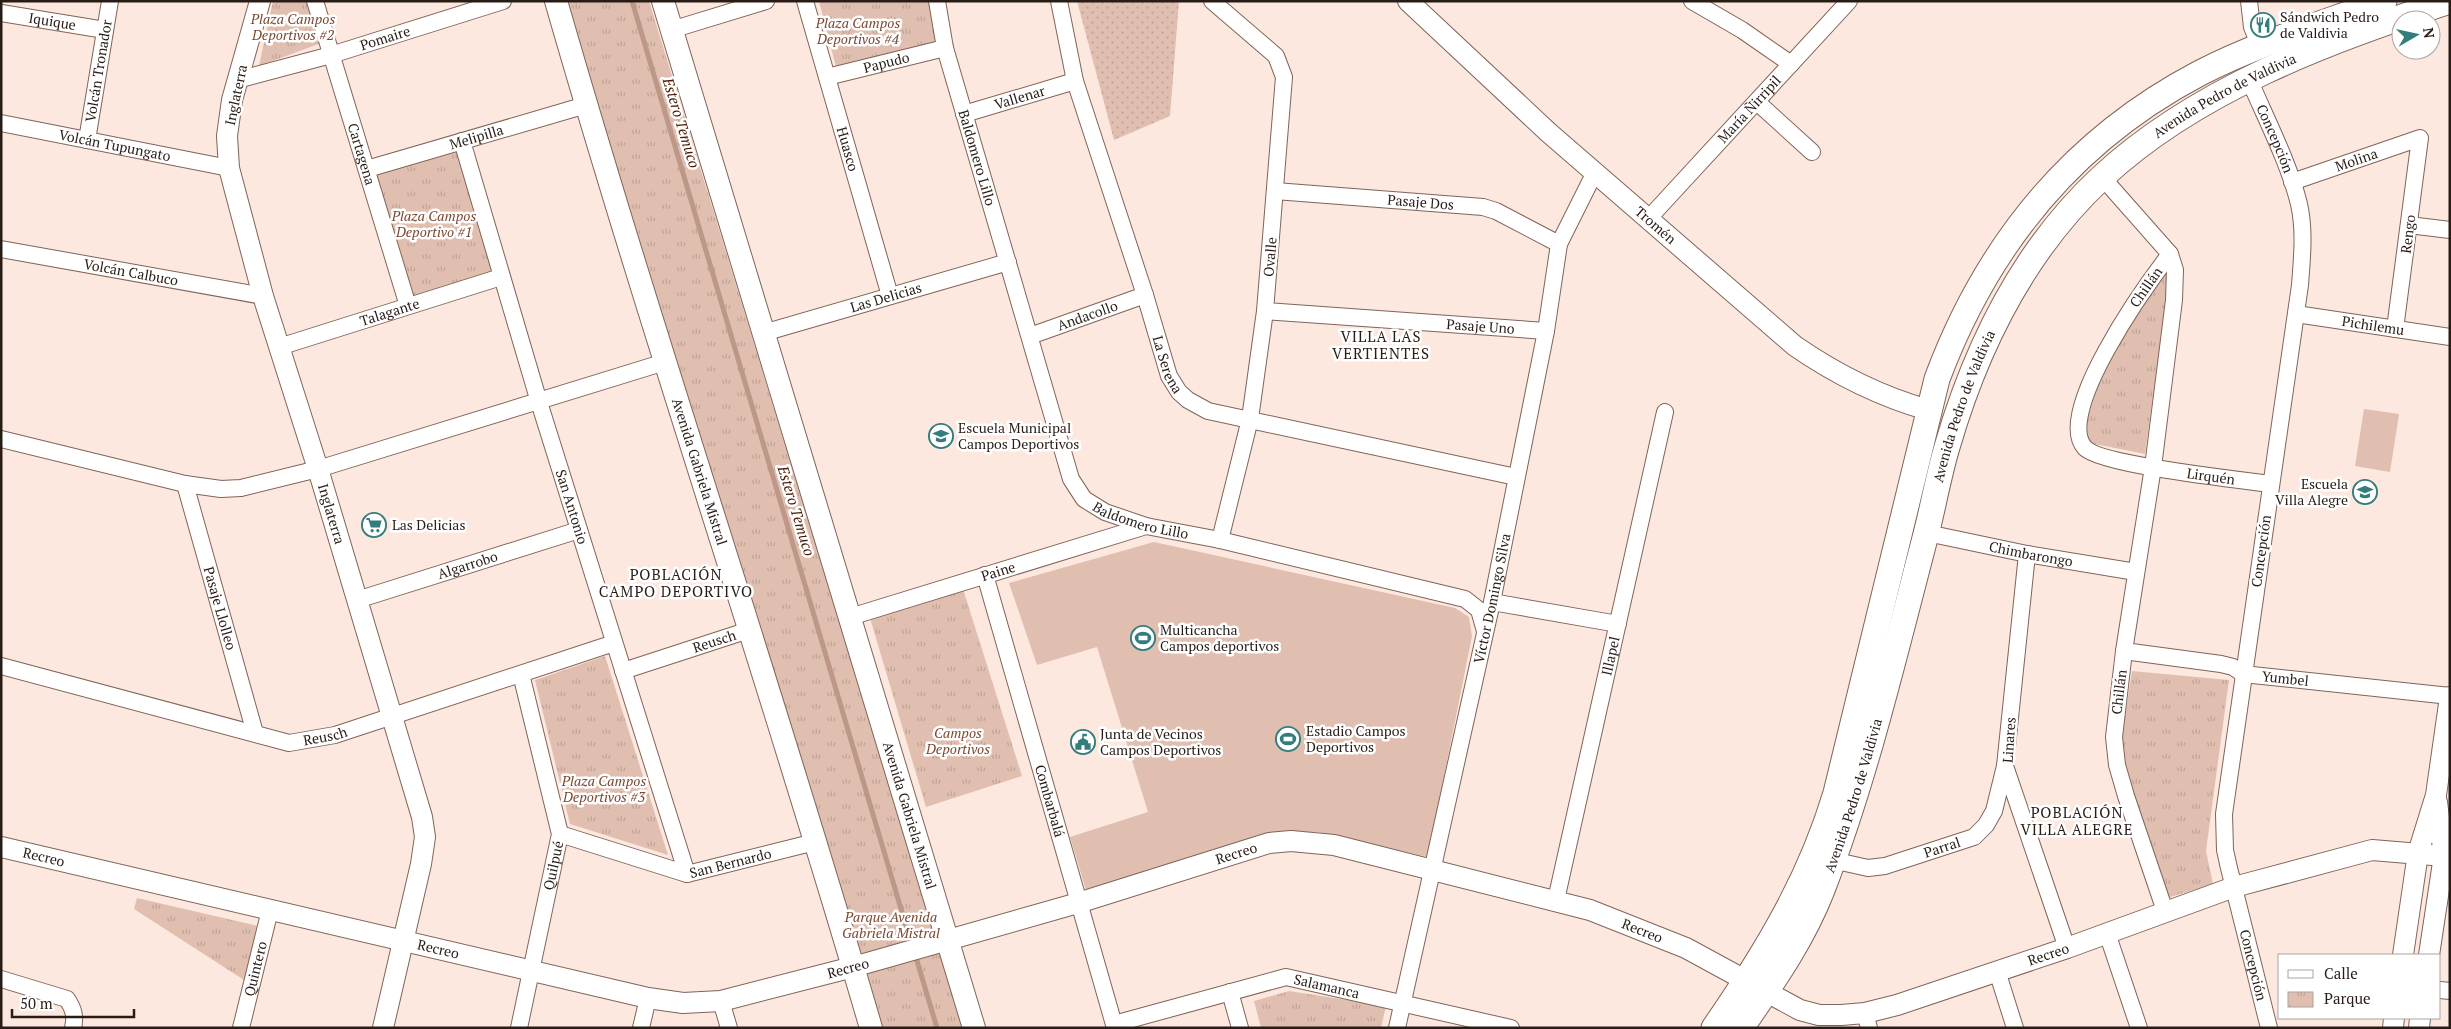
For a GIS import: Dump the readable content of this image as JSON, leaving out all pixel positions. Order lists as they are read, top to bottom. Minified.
{"streets":{"main road":["Avenida Pedro de Valdivia","Avenida Gabriela Mistral"],"street":["Iquique","Pomaire","Papudo","Volcán Tronador","Inglaterra","Vallenar","María Ñirripil","Melipilla","Concepción","Volcán Tupungato","Huasco","Cartagena","Baldomero Lillo","Molina","Pasaje Dos","Tromén","Rengo","Ovalle","Volcán Calbuco","Chillán","Las Delicias","Talagante","Andacollo","Pasaje Uno","Pichilemu","La Serena","Lirquén","San Antonio","Chimbarongo","Algarrobo","Paine","Víctor Domingo Silva","Pasaje Llolleo","Reusch","Illapel","Yumbel","Linares","Combarbalá","Parral","Recreo","San Bernardo","Quilpué","Quintero","Salamanca"]},"crossings":[["Iquique","Volcán Tronador"],["Pomaire","Inglaterra"],["Pomaire","Cartagena"],["Papudo","Huasco"],["Papudo","Baldomero Lillo"],["Volcán Tronador","Volcán Tupungato"],["Inglaterra","Volcán Tupungato"],["Inglaterra","Volcán Calbuco"],["Inglaterra","Talagante"],["Inglaterra","Algarrobo"],["Inglaterra","Reusch"],["Inglaterra","Recreo"],["Vallenar","Baldomero Lillo"],["Vallenar","La Serena"],["Avenida Pedro de Valdivia","Concepción"],["Avenida Pedro de Valdivia","Tromén"],["Avenida Pedro de Valdivia","Chillán"],["Avenida Pedro de Valdivia","Chimbarongo"],["Avenida Pedro de Valdivia","Parral"],["Avenida Pedro de Valdivia","Recreo"],["María Ñirripil","Tromén"],["Melipilla","Cartagena"],["Melipilla","Avenida Gabriela Mistral"],["Melipilla","San Antonio"],["Concepción","Molina"],["Concepción","Pichilemu"],["Concepción","Lirquén"],["Concepción","Yumbel"],["Concepción","Recreo"],["Huasco","Las Delicias"],["Cartagena","Talagante"],["Baldomero Lillo","Ovalle"],["Baldomero Lillo","Las Delicias"],["Baldomero Lillo","Andacollo"],["Baldomero Lillo","Paine"],["Baldomero Lillo","Víctor Domingo Silva"],["Molina","Rengo"],["Pasaje Dos","Ovalle"],["Pasaje Dos","Víctor Domingo Silva"],["Tromén","Víctor Domingo Silva"],["Rengo","Pichilemu"],["Ovalle","Pasaje Uno"],["Ovalle","La Serena"],["Chillán","Lirquén"],["Chillán","Chimbarongo"],["Chillán","Yumbel"],["Chillán","Recreo"],["Las Delicias","Avenida Gabriela Mistral"],["Talagante","San Antonio"],["Andacollo","La Serena"],["Pasaje Uno","Víctor Domingo Silva"],["La Serena","Víctor Domingo Silva"],["Avenida Gabriela Mistral","Paine"],["Avenida Gabriela Mistral","Reusch"],["Avenida Gabriela Mistral","Recreo"],["Avenida Gabriela Mistral","San Bernardo"],["San Antonio","Algarrobo"],["San Antonio","Reusch"],["San Antonio","San Bernardo"],["Chimbarongo","Linares"],["Paine","Combarbalá"],["Víctor Domingo Silva","Recreo"],["Víctor Domingo Silva","Salamanca"],["Pasaje Llolleo","Reusch"],["Reusch","Quilpué"],["Illapel","Recreo"],["Linares","Parral"],["Linares","Recreo"],["Combarbalá","Recreo"],["Combarbalá","Salamanca"],["Recreo","Quilpué"],["Recreo","Quintero"],["San Bernardo","Quilpué"]],"districts":["VILLA LAS VERTIENTES","POBLACIÓN CAMPO DEPORTIVO","POBLACIÓN VILLA ALEGRE"],"water":["Estero Temuco"],"parks":["Plaza Campos Deportivos #2","Plaza Campos Deportivos #4","Plaza Campos Deportivo #1","Campos Deportivos","Plaza Campos Deportivos #3","Parque Avenida Gabriela Mistral"],"places":{"restaurant":["Sándwich Pedro de Valdivia"],"school or university":["Escuela Municipal Campos Deportivos","Escuela Villa Alegre"],"supermarket":["Las Delicias"],"sports":["Multicancha Campos deportivos","Estadio Campos Deportivos"],"public building":["Junta de Vecinos Campos Deportivos"]},"legend":["Calle","Parque"],"scale_bar":"50 m","north":"right"}
